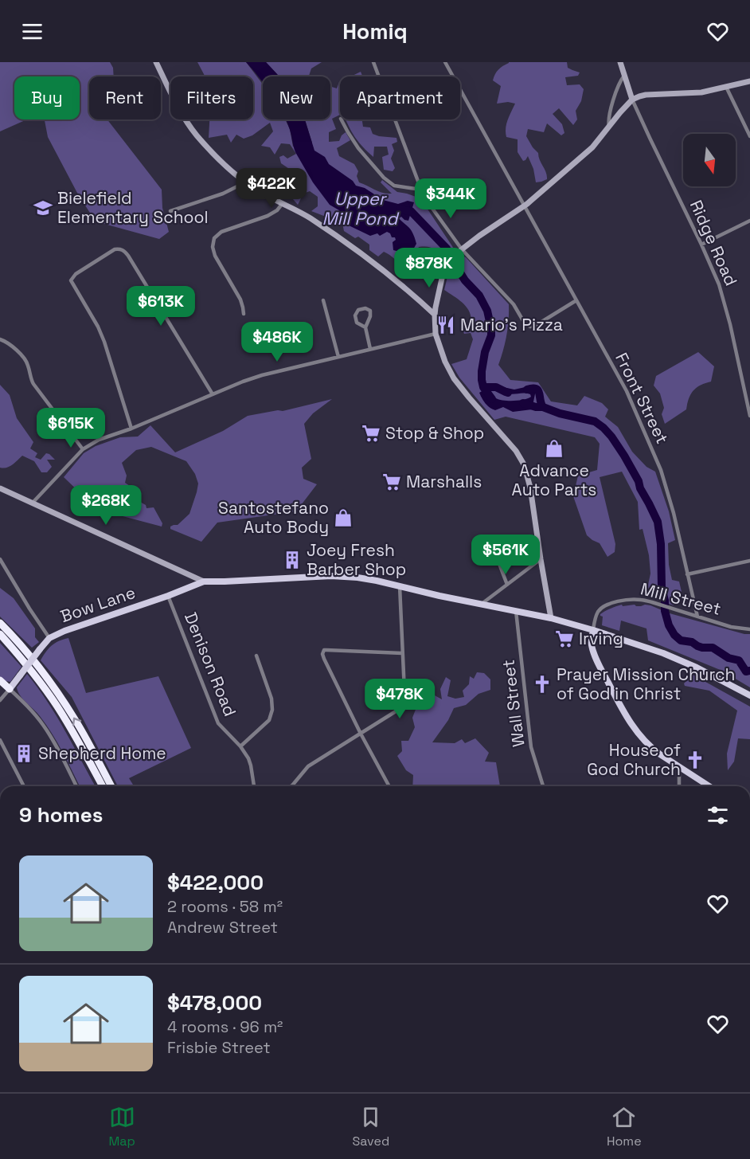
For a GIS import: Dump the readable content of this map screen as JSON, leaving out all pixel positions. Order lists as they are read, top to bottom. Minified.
{"streets":{"main road":["Ridge Road","Bow Lane"],"street":["Front Street","Mill Street","Denison Road","Wall Street"]},"crossings":[["Front Street","Mill Street"],["Bow Lane","Denison Road"]],"water":["Upper Mill Pond"],"places":{"school or university":["Bielefield Elementary School"],"restaurant":["Mario's Pizza"],"supermarket":["Stop & Shop","Marshalls","Irving"],"shop":["Advance Auto Parts","Santostefano Auto Body"],"building":["Joey Fresh Barber Shop","Shepherd Home"],"church":["Prayer Mission Church of God in Christ","House of God Church"]},"north":"bottom","page":{"header":"Homiq","chip":["Buy","Rent","Filters","New","Apartment"],"price":["$422K","$344K","$878K","$613K","$486K","$615K","$268K","$561K","$478K"],"heading":"9 homes","list":[{"name":"$422,000","note":"2 rooms · 58 m² · Andrew Street"},{"name":"$478,000","note":"4 rooms · 96 m² · Frisbie Street"}],"tabs":["Map","Saved","Home"]}}
